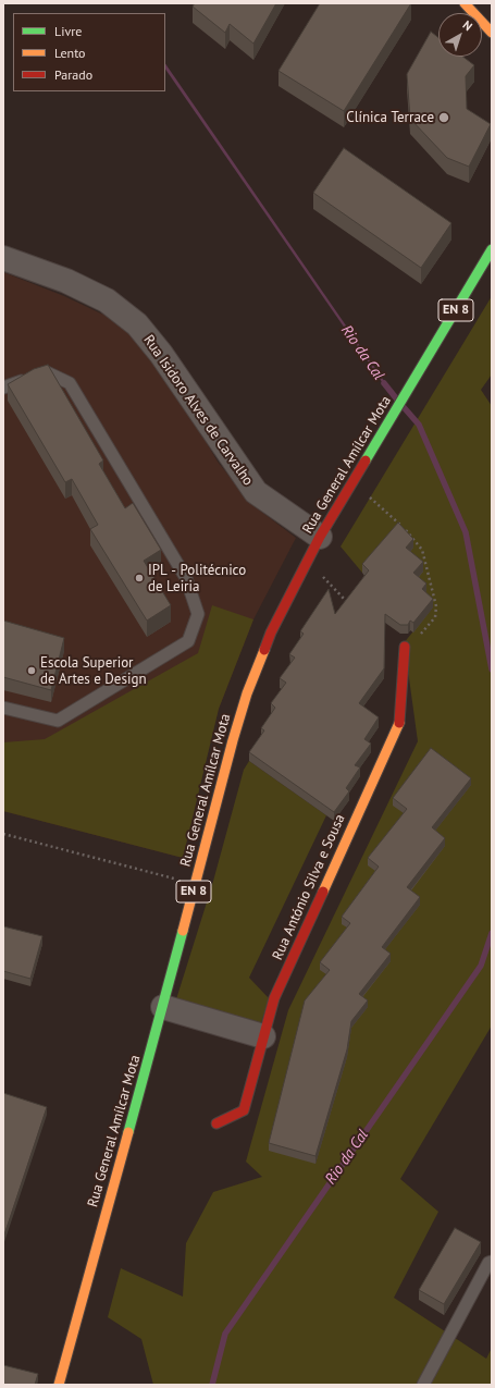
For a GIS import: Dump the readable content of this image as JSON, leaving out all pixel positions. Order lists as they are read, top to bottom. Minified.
{"streets":{"main road":["EN 8","Rua General Amílcar Mota","Rua António Silva e Sousa"],"street":["Rua Isidoro Alves de Carvalho"]},"crossings":[["Rua Isidoro Alves de Carvalho","Rua General Amílcar Mota"]],"water":["Rio da Cal"],"places":["Clínica Terrace","IPL - Politécnico de Leiria","Escola Superior de Artes e Design"],"legend":["Livre","Lento","Parado"],"north":"top right"}
